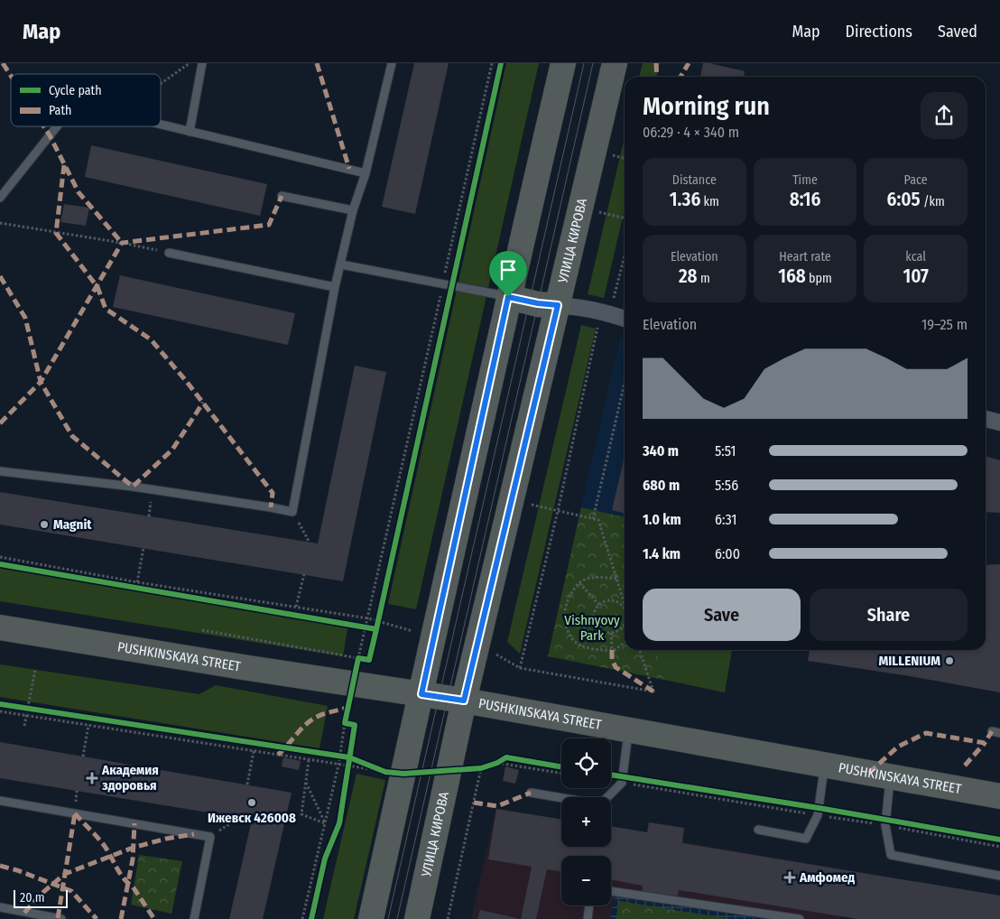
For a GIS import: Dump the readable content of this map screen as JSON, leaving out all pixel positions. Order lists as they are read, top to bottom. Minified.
{"streets":{"main road":["УЛИЦА КИРОВА","PUSHKINSKAYA STREET"]},"crossings":[["УЛИЦА КИРОВА","PUSHKINSKAYA STREET"]],"parks":["Vishnyovy Park"],"places":{"other":["Magnit","MILLENIUM","Ижевск 426008"],"health":["Академия здоровья","Амфомед"]},"legend":["Cycle path","Path"],"scale_bar":"20 m","page":{"header":"Map","nav":["Map","Directions","Saved"],"heading":["Morning run","06:29 · 4 × 340 m"],"stats":[["Distance","1.36 km"],["Time","8:16"],["Pace","6:05 /km"],["Elevation","28 m"],["Heart rate","168 bpm"],["kcal","107"]],"chart":["Elevation","19–25 m"],"list":[{"name":"340 m","note":"5:51"},{"name":"680 m","note":"5:56"},{"name":"1.0 km","note":"6:31"},{"name":"1.4 km","note":"6:00"}],"buttons":["Save","Share"],"map_buttons":["+","−"],"scale":"20 m"}}
